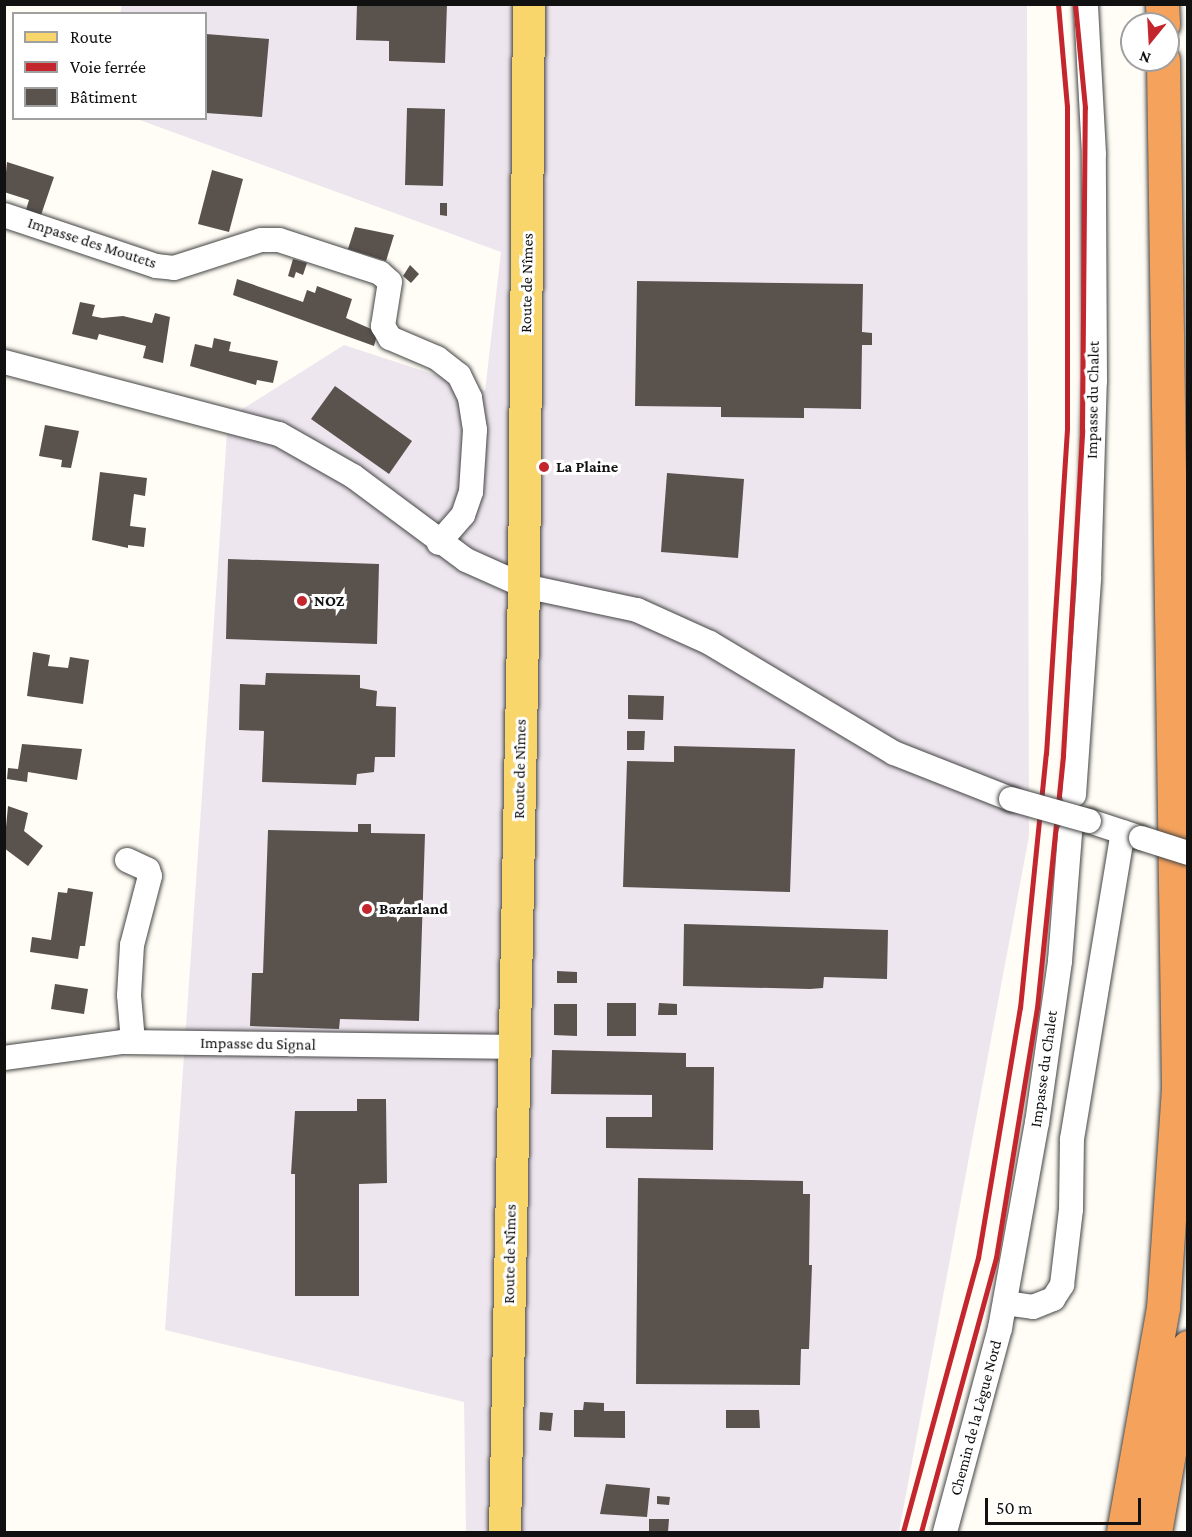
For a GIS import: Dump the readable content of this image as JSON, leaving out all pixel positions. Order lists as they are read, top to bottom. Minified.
{"streets":{"main road":["Route de Nîmes"],"street":["Impasse des Moutets","Impasse du Chalet","Impasse du Signal","Chemin de la Lègue Nord"]},"crossings":[["Route de Nîmes","Impasse du Signal"],["Impasse du Chalet","Chemin de la Lègue Nord"]],"places":["La Plaine","NOZ","Bazarland"],"legend":["Route","Voie ferrée","Bâtiment"],"scale_bar":"50 m","north":"bottom"}
